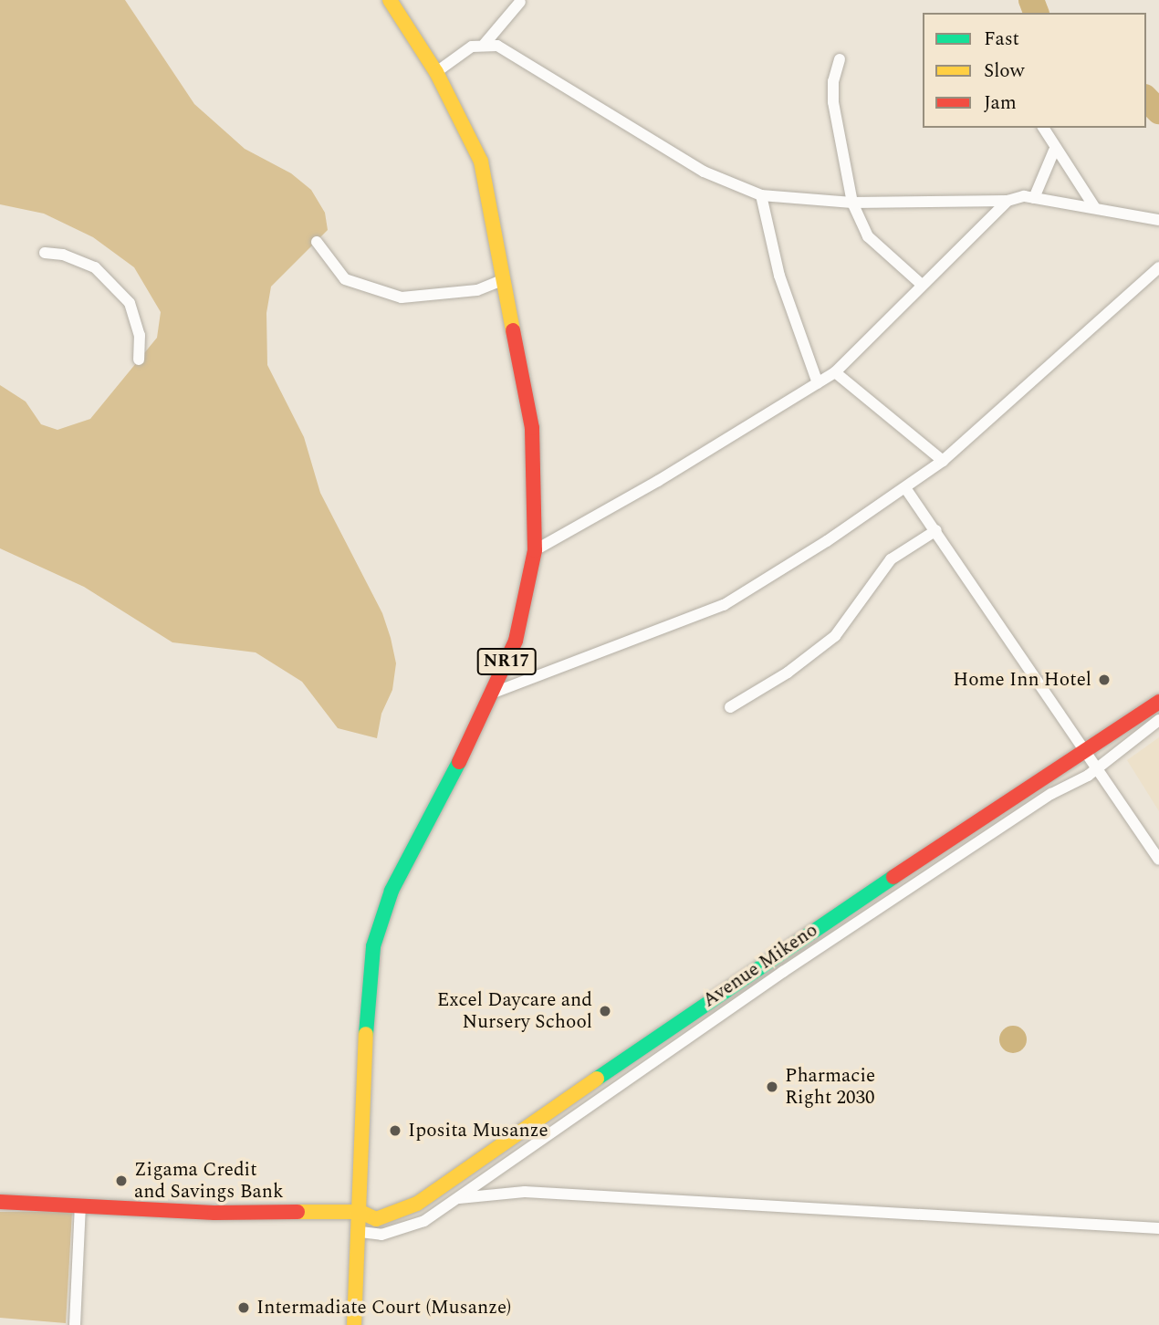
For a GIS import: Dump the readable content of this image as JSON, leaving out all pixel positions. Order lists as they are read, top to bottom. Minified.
{"streets":{"main road":["NR17","Avenue Mikeno"]},"crossings":[["NR17","Avenue Mikeno"]],"places":["Home Inn Hotel","Excel Daycare and Nursery School","Pharmacie Right 2030","Iposita Musanze","Zigama Credit and Savings Bank","Intermadiate Court (Musanze)"],"legend":["Fast","Slow","Jam"]}
